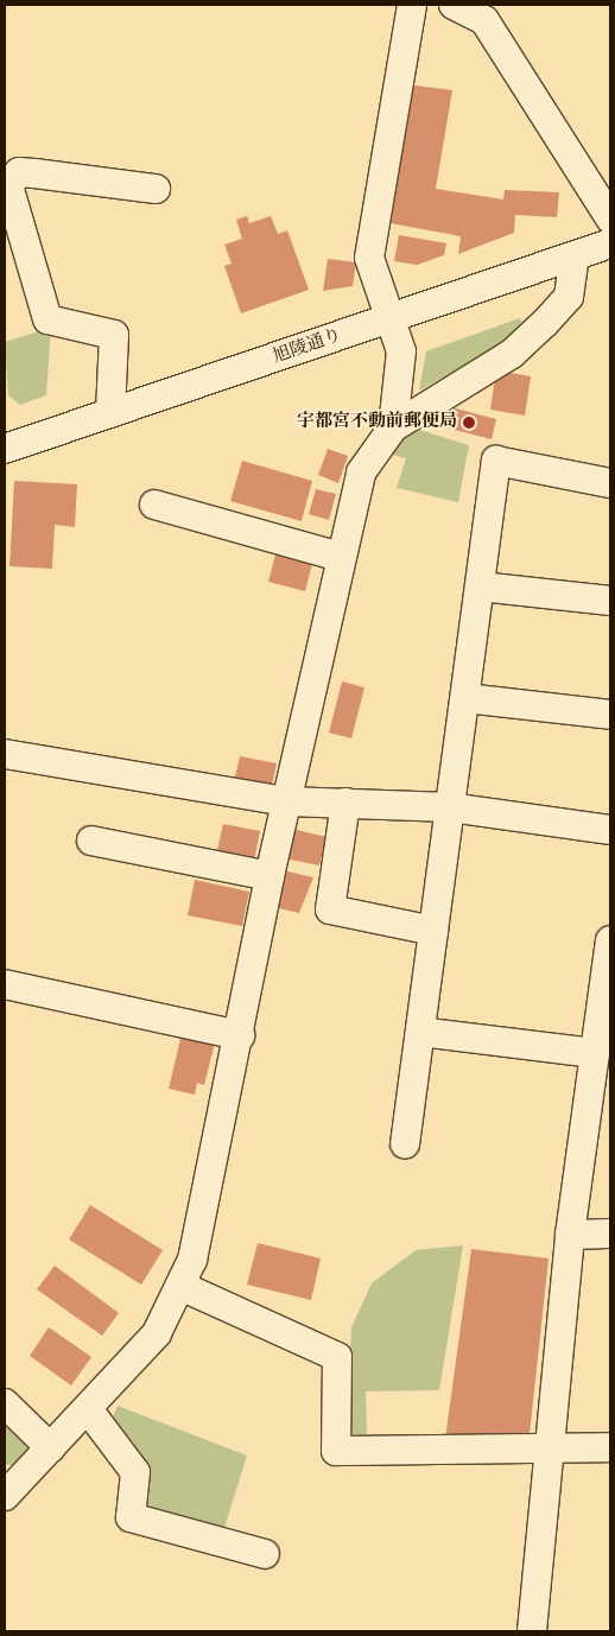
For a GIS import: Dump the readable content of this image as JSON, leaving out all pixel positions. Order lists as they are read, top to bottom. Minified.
{"streets":{"street":["旭陵通り"]},"places":["宇都宮不動前郵便局"]}
